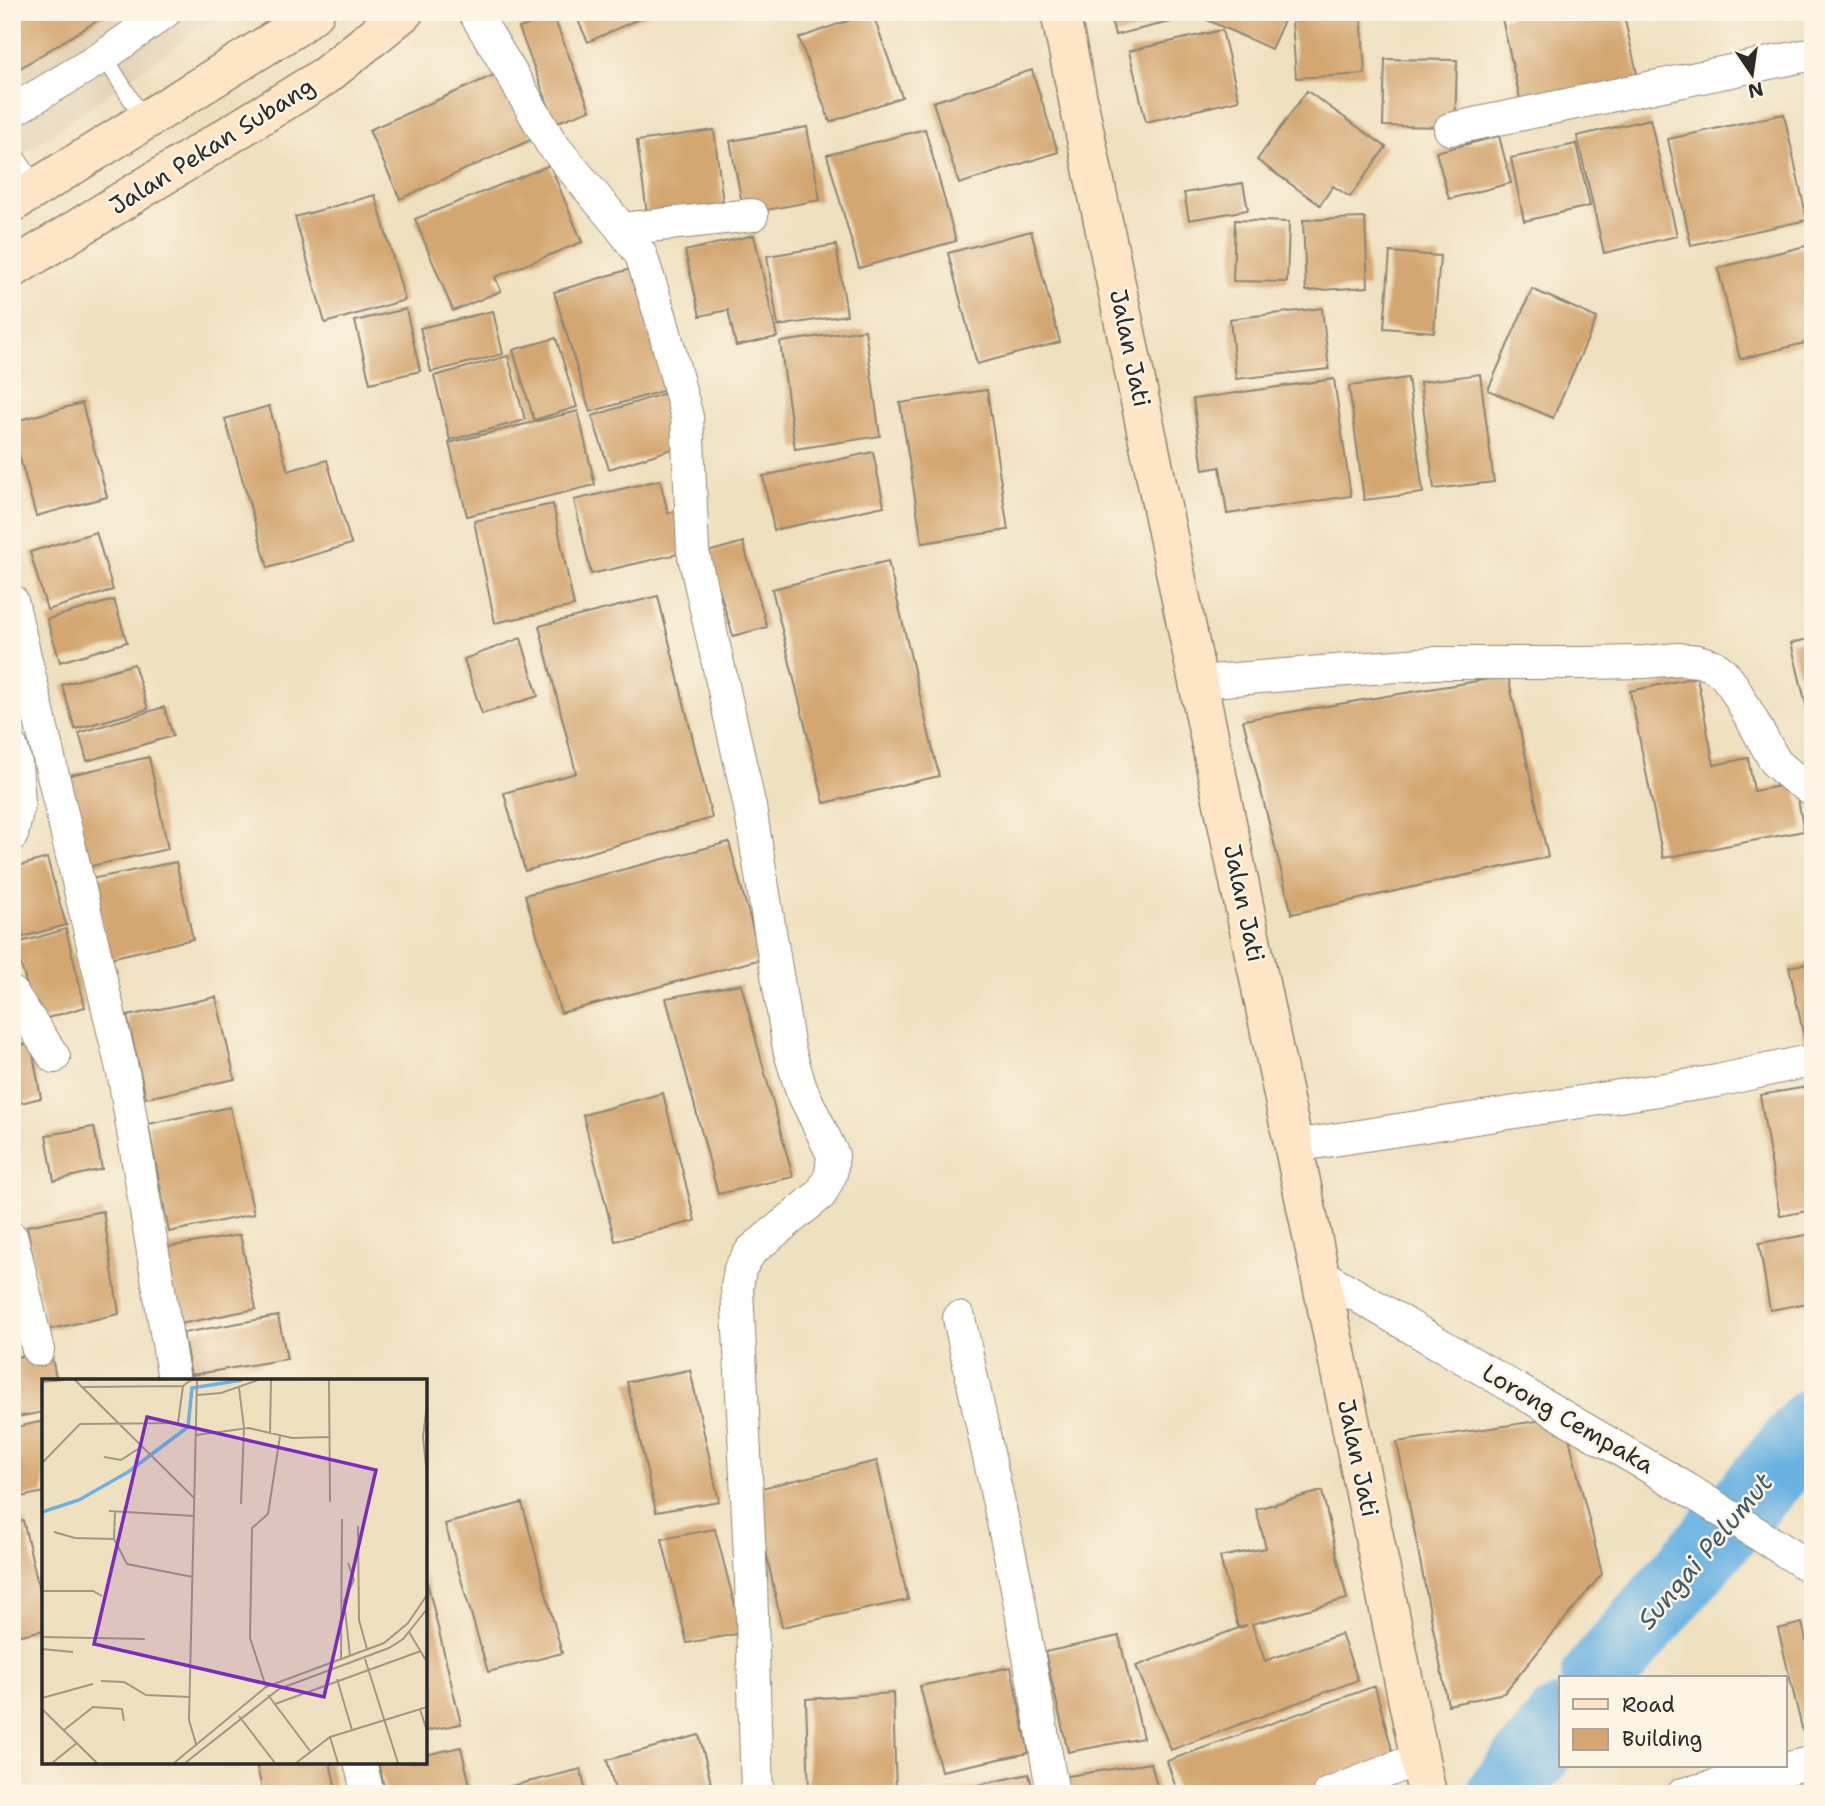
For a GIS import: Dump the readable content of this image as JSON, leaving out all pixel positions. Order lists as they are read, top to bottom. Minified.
{"streets":{"street":["Jalan Pekan Subang","Jalan Jati","Lorong Cempaka"]},"crossings":[["Jalan Jati","Lorong Cempaka"]],"water":["Sungai Pelumut"],"legend":["Road","Building"],"north":"bottom"}
